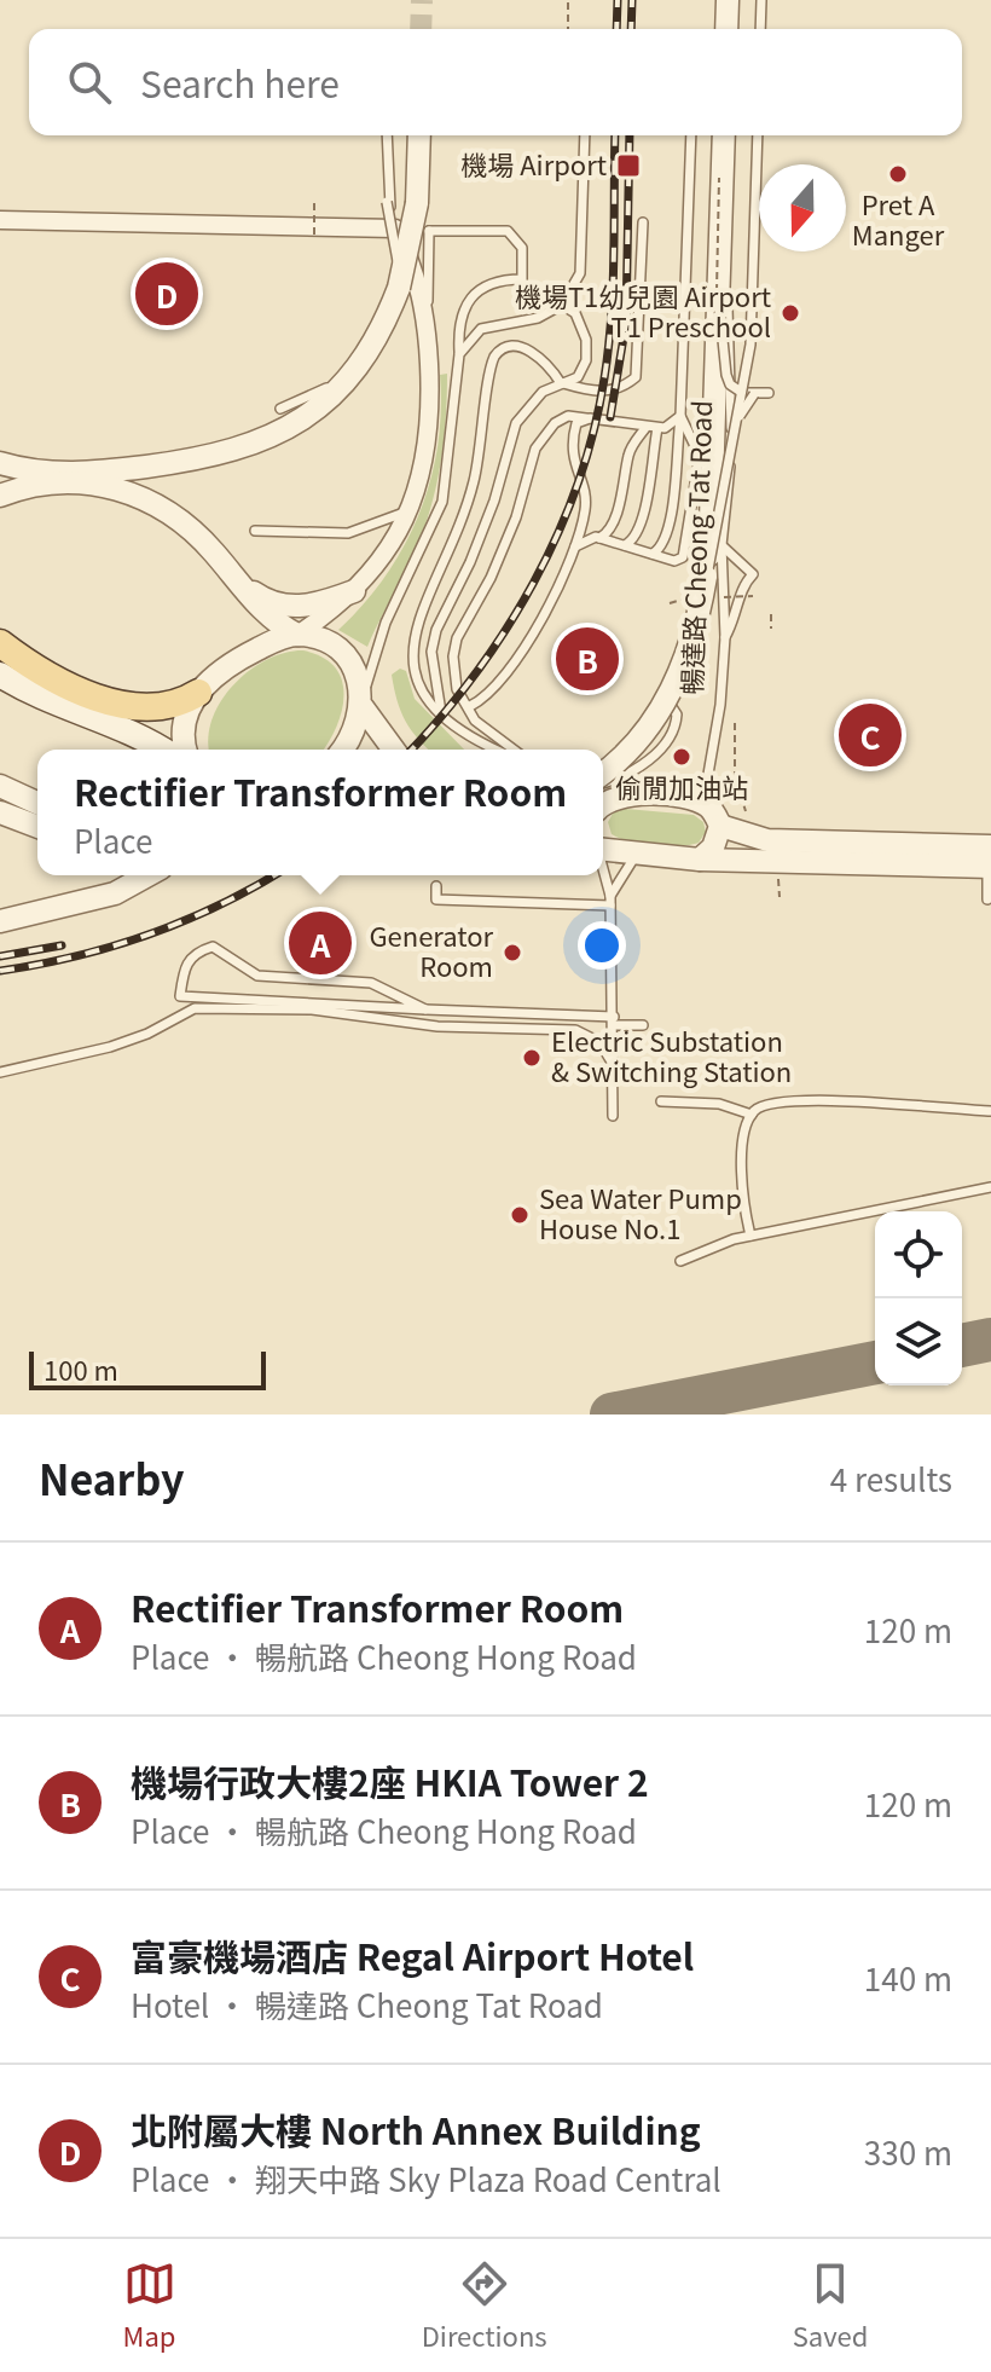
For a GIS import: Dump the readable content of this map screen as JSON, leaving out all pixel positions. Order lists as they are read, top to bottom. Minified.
{"streets":{"lane":["暢達路 Cheong Tat Road"]},"places":{"transit":["機場 Airport"],"other":["Pret A Manger","機場T1幼兒園 Airport T1 Preschool","偷閒加油站","Generator Room","Electric Substation & Switching Station","Sea Water Pump House No.1"]},"scale_bar":"100 m","north":"bottom","page":{"search":"Search here","pins":["D","B","C","A"],"popup":["Rectifier Transformer Room","Place"],"scale":"100 m","heading":["Nearby","4 results"],"list":[{"mark":"A","name":"Rectifier Transformer Room","note":"Place · 暢航路 Cheong Hong Road","value":"120 m"},{"mark":"B","name":"機場行政大樓2座 HKIA Tower 2","note":"Place · 暢航路 Cheong Hong Road","value":"120 m"},{"mark":"C","name":"富豪機場酒店 Regal Airport Hotel","note":"Hotel · 暢達路 Cheong Tat Road","value":"140 m"},{"mark":"D","name":"北附屬大樓 North Annex Building","note":"Place · 翔天中路 Sky Plaza Road Central","value":"330 m"}],"nav":["Map","Directions","Saved"]}}
